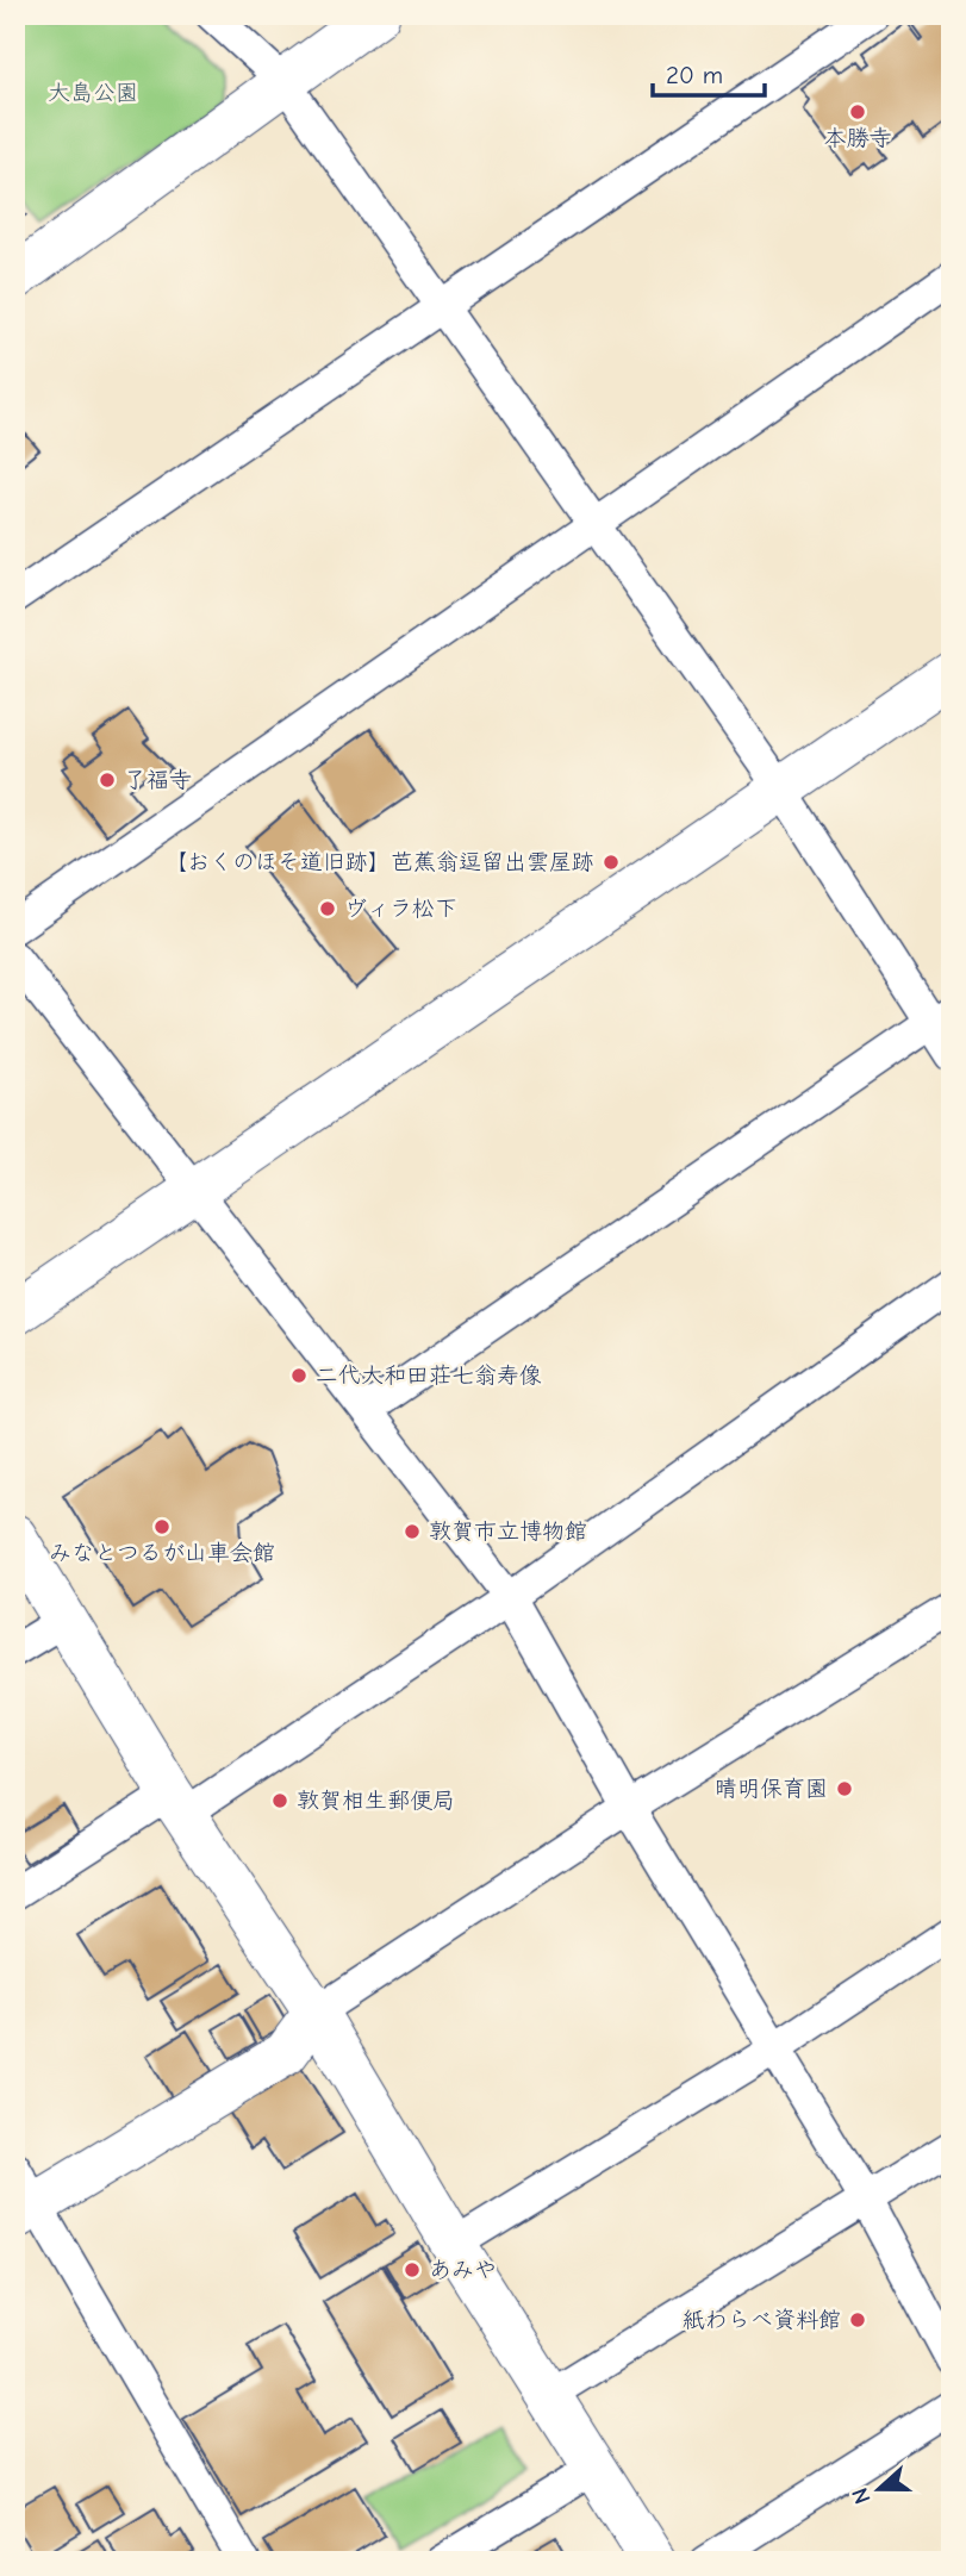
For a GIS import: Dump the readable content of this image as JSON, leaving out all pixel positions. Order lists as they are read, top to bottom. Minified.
{"parks":["大島公園"],"places":["本勝寺","了福寺","【おくのほそ道旧跡】芭蕉翁逗留出雲屋跡","ヴィラ松下","二代大和田荘七翁寿像","みなとつるが山車会館","敦賀市立博物館","晴明保育園","敦賀相生郵便局","あみや","紙わらべ資料館"],"scale_bar":"20 m","north":"left"}
